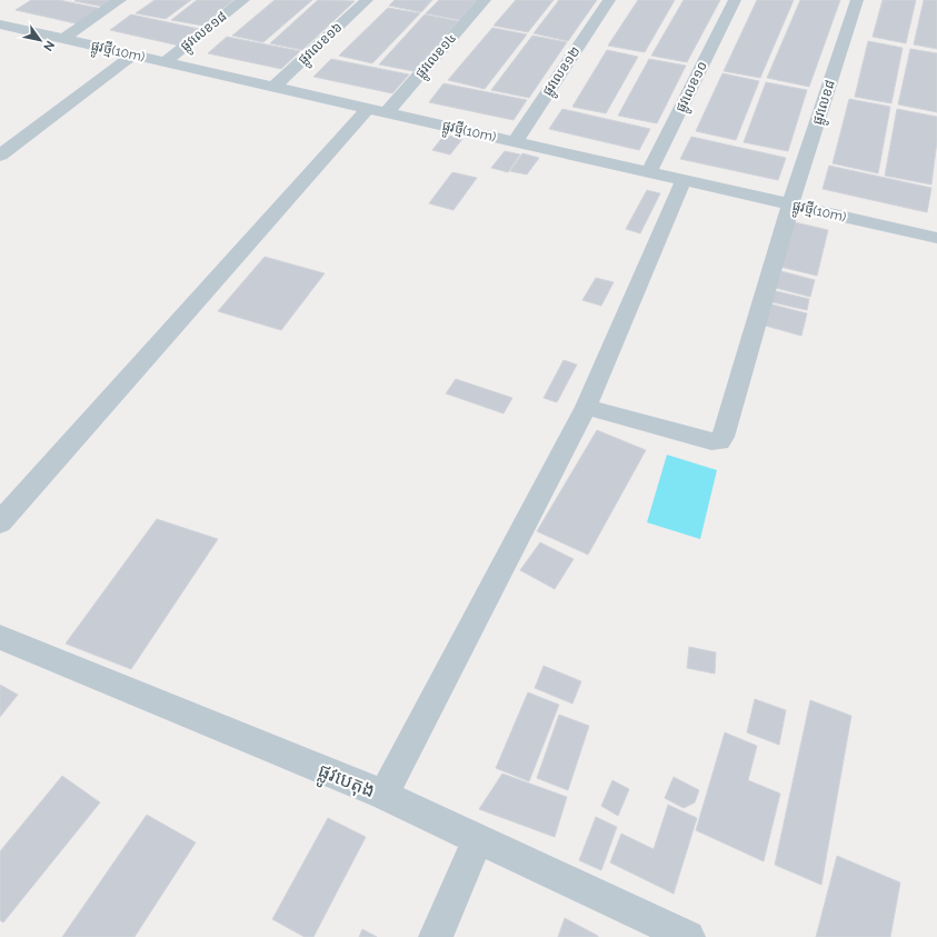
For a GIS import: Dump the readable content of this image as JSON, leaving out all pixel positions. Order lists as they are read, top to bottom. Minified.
{"streets":{"street":["ផ្លូវលេខ១៨","ផ្លូវលេខ១៦","ផ្លូវថ្មី(10m)","ផ្លូវលេខ១៤","ផ្លូវលេខ១២","ផ្លូវលេខ១០","ផ្លូវលេខ៨","ផ្លូវបេតុង"]},"crossings":[["ផ្លូវលេខ១៨","ផ្លូវថ្មី(10m)"],["ផ្លូវលេខ១៦","ផ្លូវថ្មី(10m)"],["ផ្លូវថ្មី(10m)","ផ្លូវលេខ១៤"],["ផ្លូវថ្មី(10m)","ផ្លូវលេខ១២"],["ផ្លូវថ្មី(10m)","ផ្លូវលេខ១០"],["ផ្លូវថ្មី(10m)","ផ្លូវលេខ៨"]],"north":"bottom right"}
